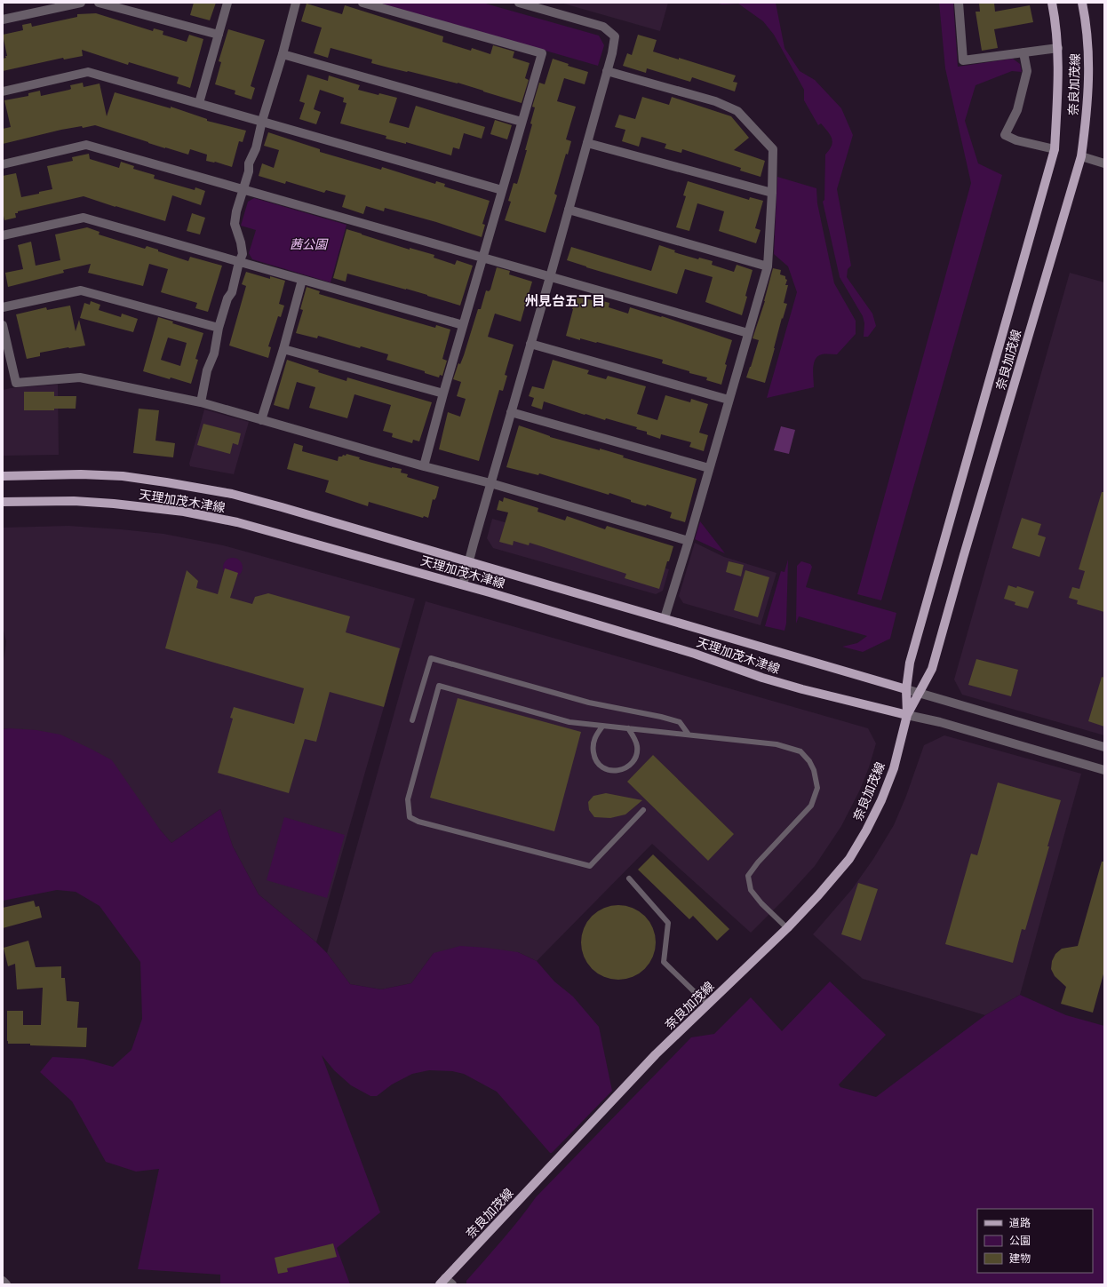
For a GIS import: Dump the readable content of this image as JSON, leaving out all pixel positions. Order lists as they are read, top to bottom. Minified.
{"streets":{"main road":["奈良加茂線","天理加茂木津線"]},"crossings":[["奈良加茂線","天理加茂木津線"]],"districts":["州見台五丁目"],"parks":["茜公園"],"legend":["道路","公園","建物"]}
